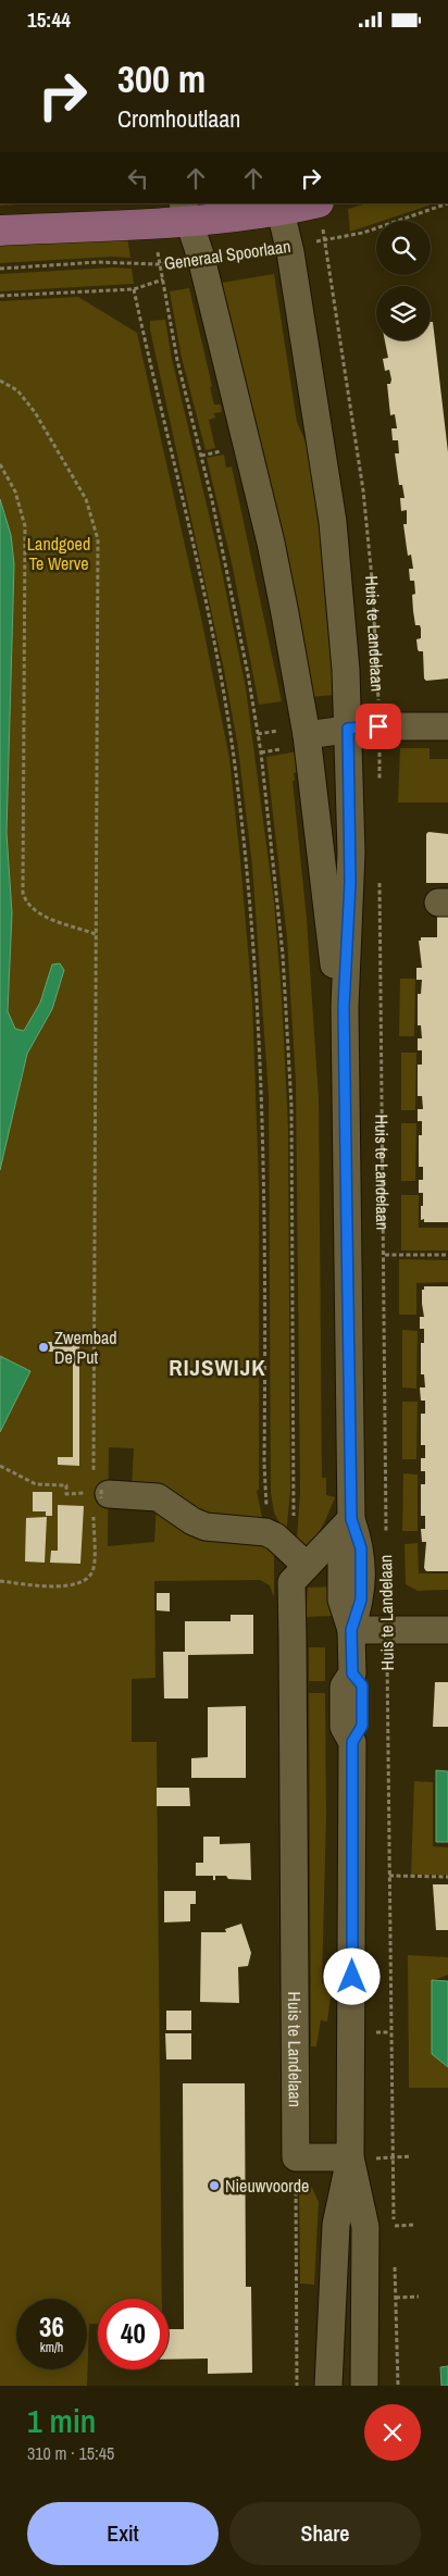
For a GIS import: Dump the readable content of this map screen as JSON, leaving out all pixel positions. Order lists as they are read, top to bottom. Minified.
{"streets":{"main road":["Generaal Spoorlaan"],"street":["Huis te Landelaan"]},"crossings":[["Generaal Spoorlaan","Huis te Landelaan"]],"districts":["RIJSWIJK"],"parks":["Landgoed Te Werve"],"places":["Zwembad De Put","Nieuwvoorde"],"page":{"status":"15:44","turn":["300 m","Cromhoutlaan"],"speed":"36 km/h","limit":"40","heading":["1 min","310 m · 15:45"],"buttons":["Exit","Share"]}}
